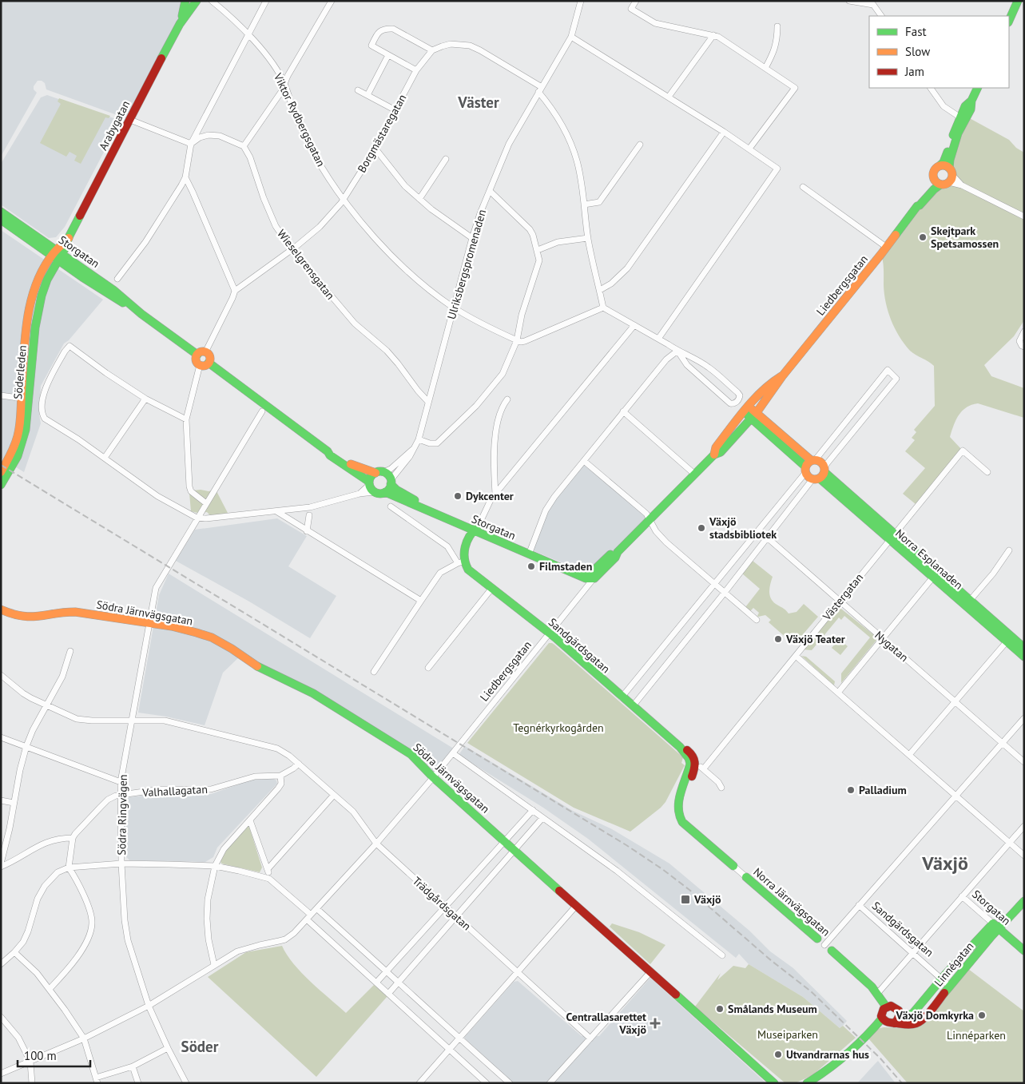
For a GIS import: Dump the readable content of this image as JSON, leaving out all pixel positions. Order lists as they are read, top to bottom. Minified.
{"streets":{"street":["Viktor Rydbergsgatan","Arabygatan","Borgmästaregatan","Storgatan","Wieselgrensgatan","Ulriksbergspromenaden","Liedbergsgatan","Söderleden","Norra Esplanaden","Västergatan","Södra Järnvägsgatan","Sandgärdsgatan","Nygatan","Valhallagatan","Södra Ringvägen","Norra Järnvägsgatan","Trädgårdsgatan","Linnégatan"]},"crossings":[["Viktor Rydbergsgatan","Borgmästaregatan"],["Viktor Rydbergsgatan","Ulriksbergspromenaden"],["Arabygatan","Storgatan"],["Arabygatan","Söderleden"],["Borgmästaregatan","Wieselgrensgatan"],["Borgmästaregatan","Ulriksbergspromenaden"],["Storgatan","Ulriksbergspromenaden"],["Storgatan","Liedbergsgatan"],["Storgatan","Söderleden"],["Storgatan","Linnégatan"],["Wieselgrensgatan","Ulriksbergspromenaden"],["Liedbergsgatan","Norra Esplanaden"],["Liedbergsgatan","Södra Järnvägsgatan"],["Liedbergsgatan","Sandgärdsgatan"],["Liedbergsgatan","Södra Ringvägen"],["Liedbergsgatan","Trädgårdsgatan"],["Norra Esplanaden","Västergatan"],["Västergatan","Sandgärdsgatan"],["Västergatan","Nygatan"],["Södra Järnvägsgatan","Södra Ringvägen"],["Sandgärdsgatan","Norra Järnvägsgatan"],["Sandgärdsgatan","Linnégatan"],["Valhallagatan","Södra Ringvägen"],["Södra Ringvägen","Trädgårdsgatan"],["Norra Järnvägsgatan","Linnégatan"]],"districts":["Väster","Växjö","Söder"],"parks":["Tegnérkyrkogården","Museiparken","Linnéparken"],"places":{"other":["Skejtpark Spetsamossen","Dykcenter","Växjö stadsbibliotek","Filmstaden","Växjö Teater","Palladium","Smålands Museum","Växjö Domkyrka","Utvandrarnas hus"],"transit":["Växjö"],"health":["Centrallasarettet Växjö"]},"legend":["Fast","Slow","Jam"],"scale_bar":"100 m"}
